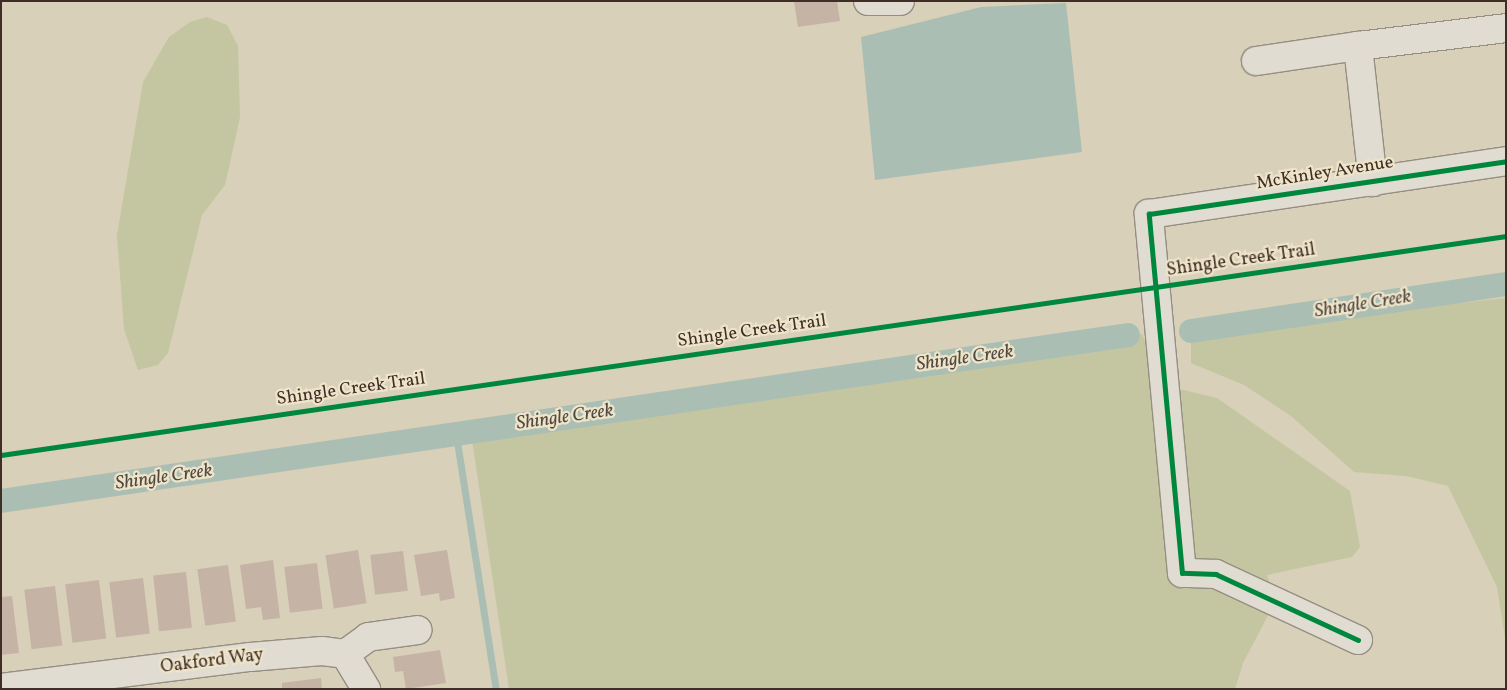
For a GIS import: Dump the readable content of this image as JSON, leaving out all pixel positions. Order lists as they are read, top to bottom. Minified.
{"streets":{"street":["McKinley Avenue","Oakford Way"],"cycle path":["Shingle Creek Trail"]},"water":["Shingle Creek"]}
